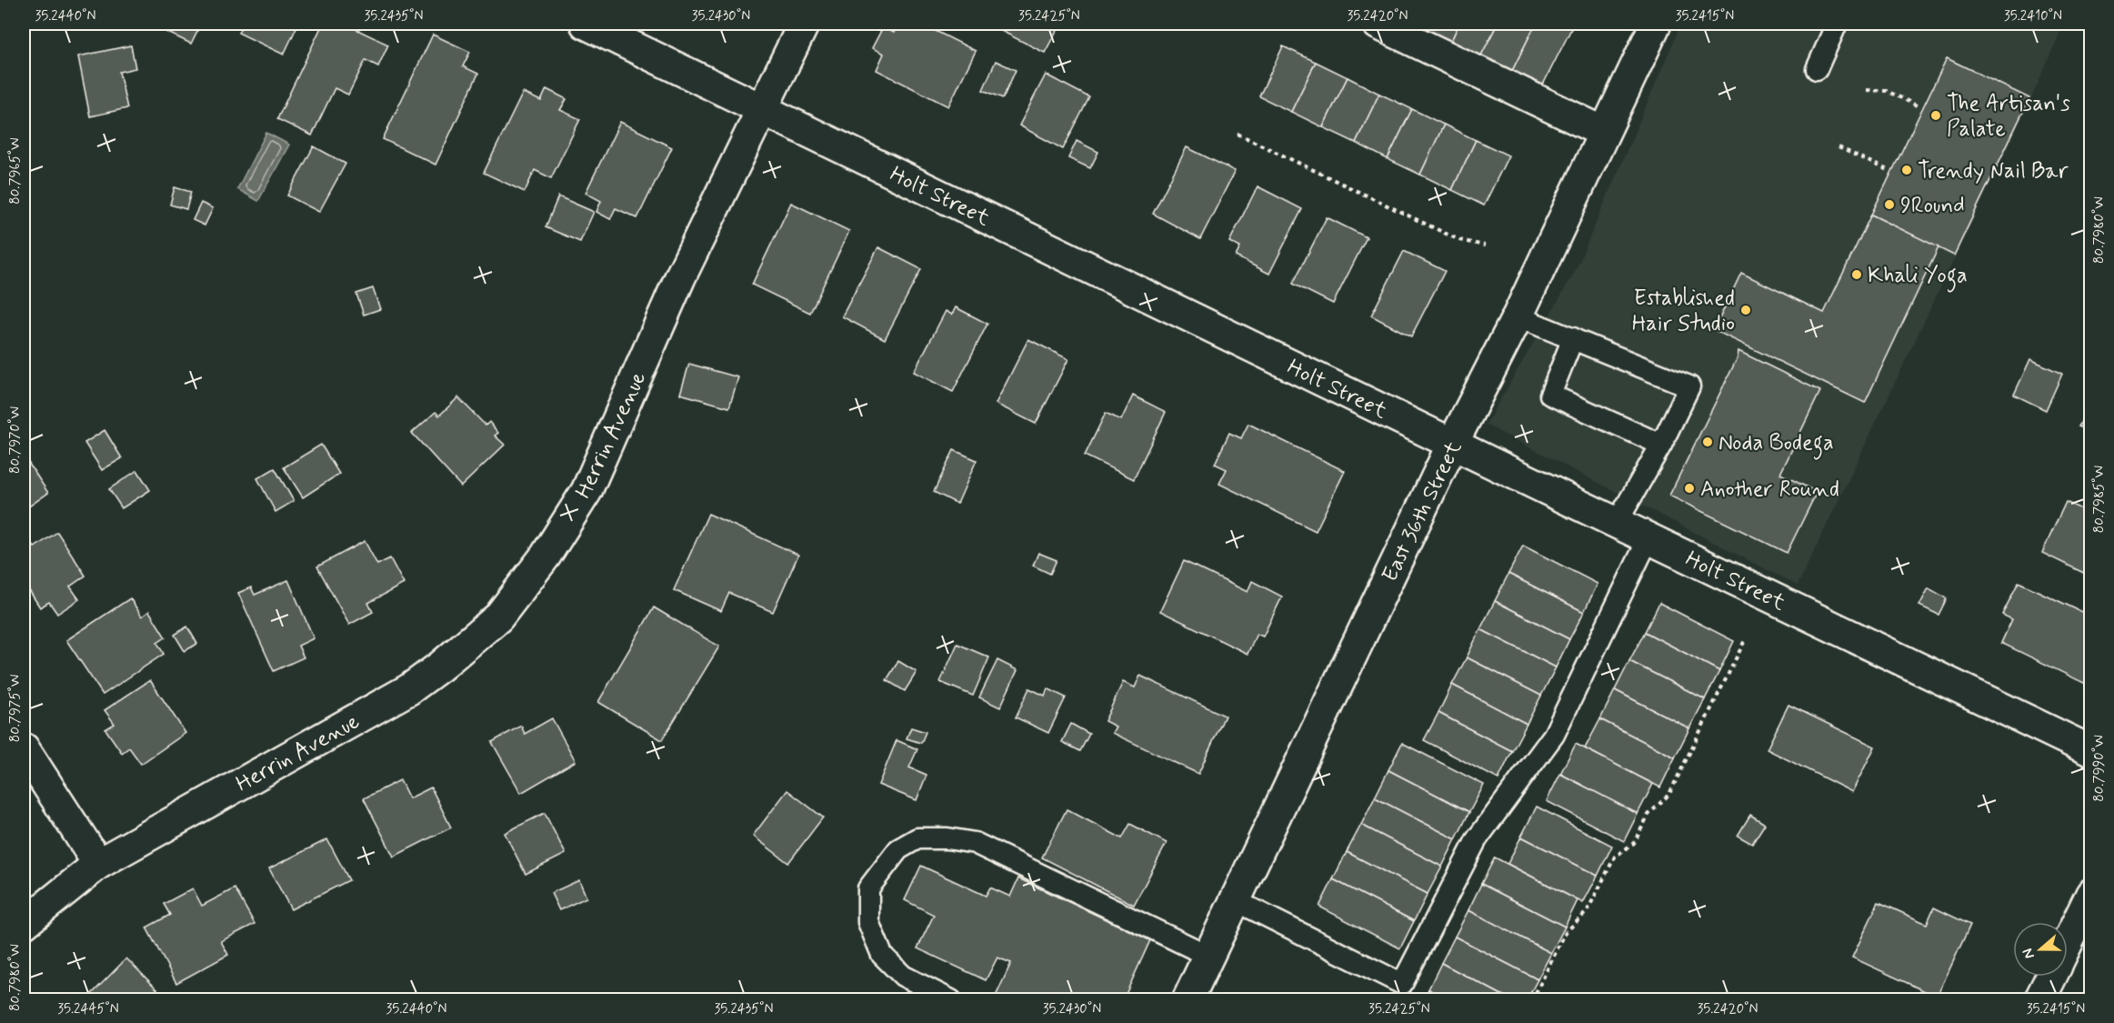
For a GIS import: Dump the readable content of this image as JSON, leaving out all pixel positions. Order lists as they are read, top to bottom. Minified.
{"streets":{"street":["Holt Street","Herrin Avenue","East 36th Street"]},"crossings":[["Holt Street","Herrin Avenue"],["Holt Street","East 36th Street"]],"places":["The Artisan's Palate","Trendy Nail Bar","9Round","Khali Yoga","Established Hair Studio","Noda Bodega","Another Round"],"north":"left","coordinates":["35.2440°N","35.2435°N","35.2430°N","35.2425°N","35.2420°N","35.2415°N","35.2410°N","80.7965°W","80.7980°W","80.7970°W","80.7985°W","80.7975°W","80.7990°W","35.2445°N"]}
